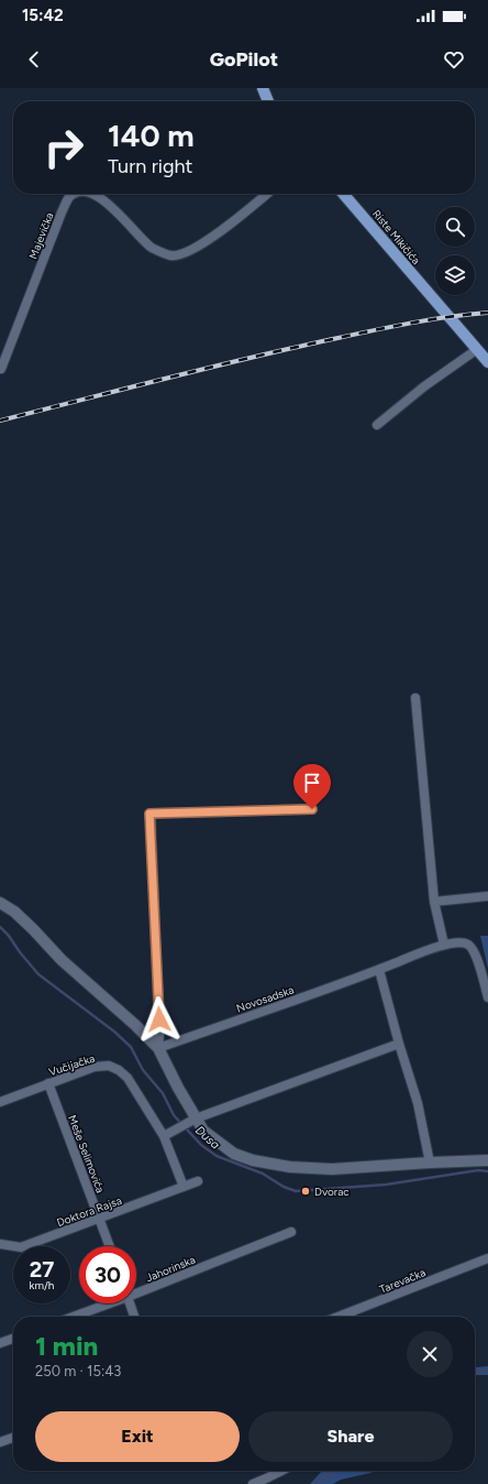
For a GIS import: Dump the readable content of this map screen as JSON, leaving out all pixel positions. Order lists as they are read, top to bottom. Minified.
{"streets":{"main road":["Riste Mikičića"],"street":["Majevička","Novosadska","Vučijačka","Meše Selimovića","Doktora Rajsa","Jahorinska","Tarevačka"]},"crossings":[["Vučijačka","Meše Selimovića"],["Meše Selimovića","Doktora Rajsa"]],"water":["Dusa"],"places":["Dvorac"],"page":{"status":"15:42","header":"GoPilot","turn":["140 m","Turn right"],"speed":"27 km/h","limit":"30","heading":["1 min","250 m · 15:43"],"buttons":["Exit","Share"]}}
